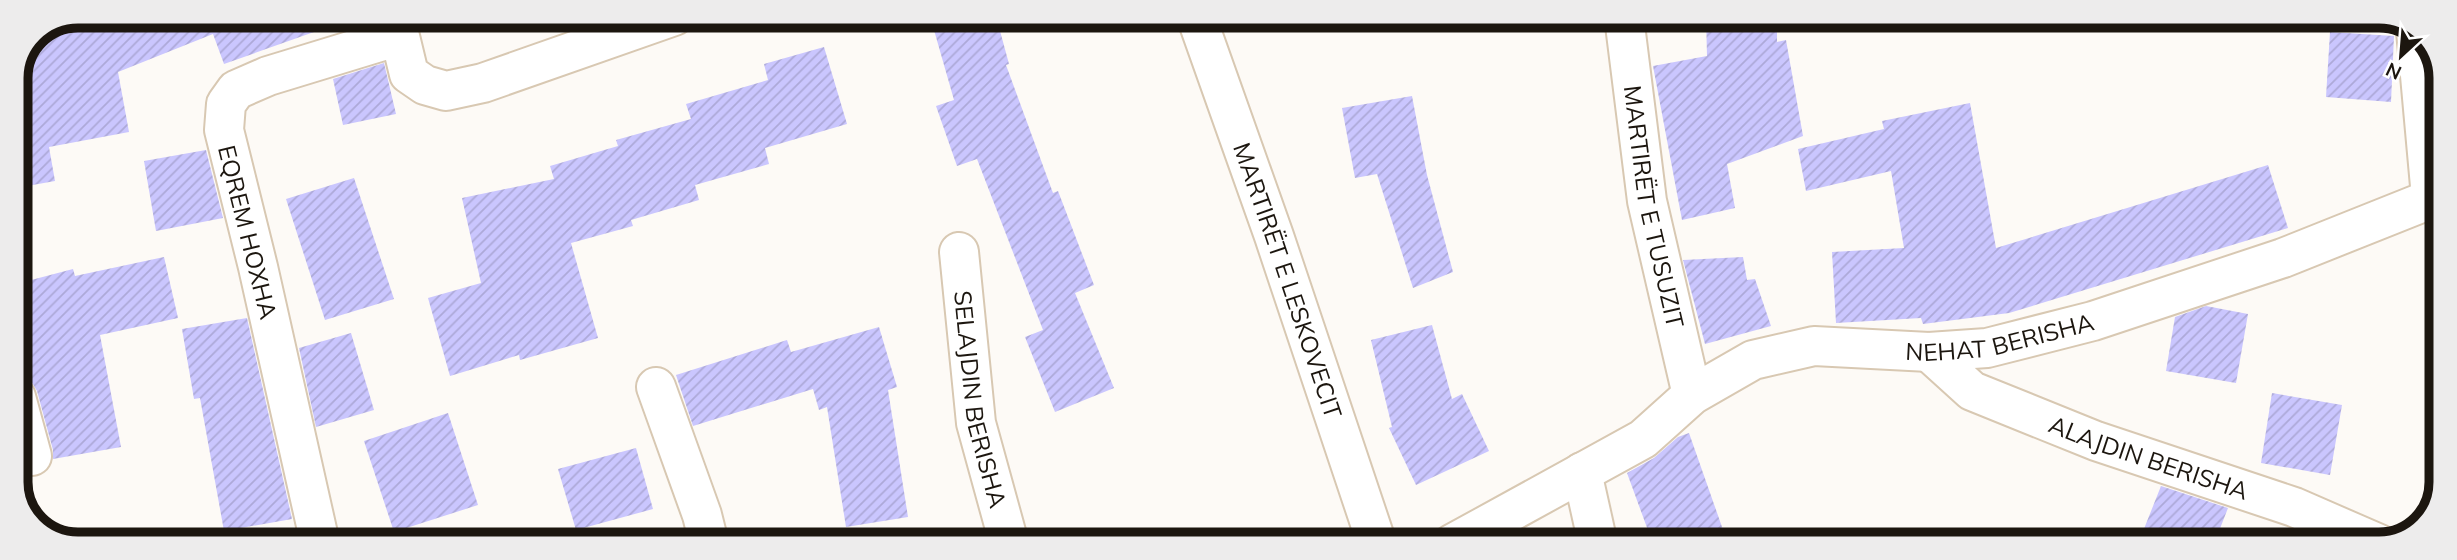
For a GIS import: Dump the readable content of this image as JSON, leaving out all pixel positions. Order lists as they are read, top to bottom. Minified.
{"streets":{"street":["MARTIRËT E TUSUZIT","EQREM HOXHA","MARTIRËT E LESKOVECIT","NEHAT BERISHA","SELAJDIN BERISHA","ALAJDIN BERISHA"]},"crossings":[["MARTIRËT E TUSUZIT","NEHAT BERISHA"],["NEHAT BERISHA","ALAJDIN BERISHA"]],"north":"bottom left"}
